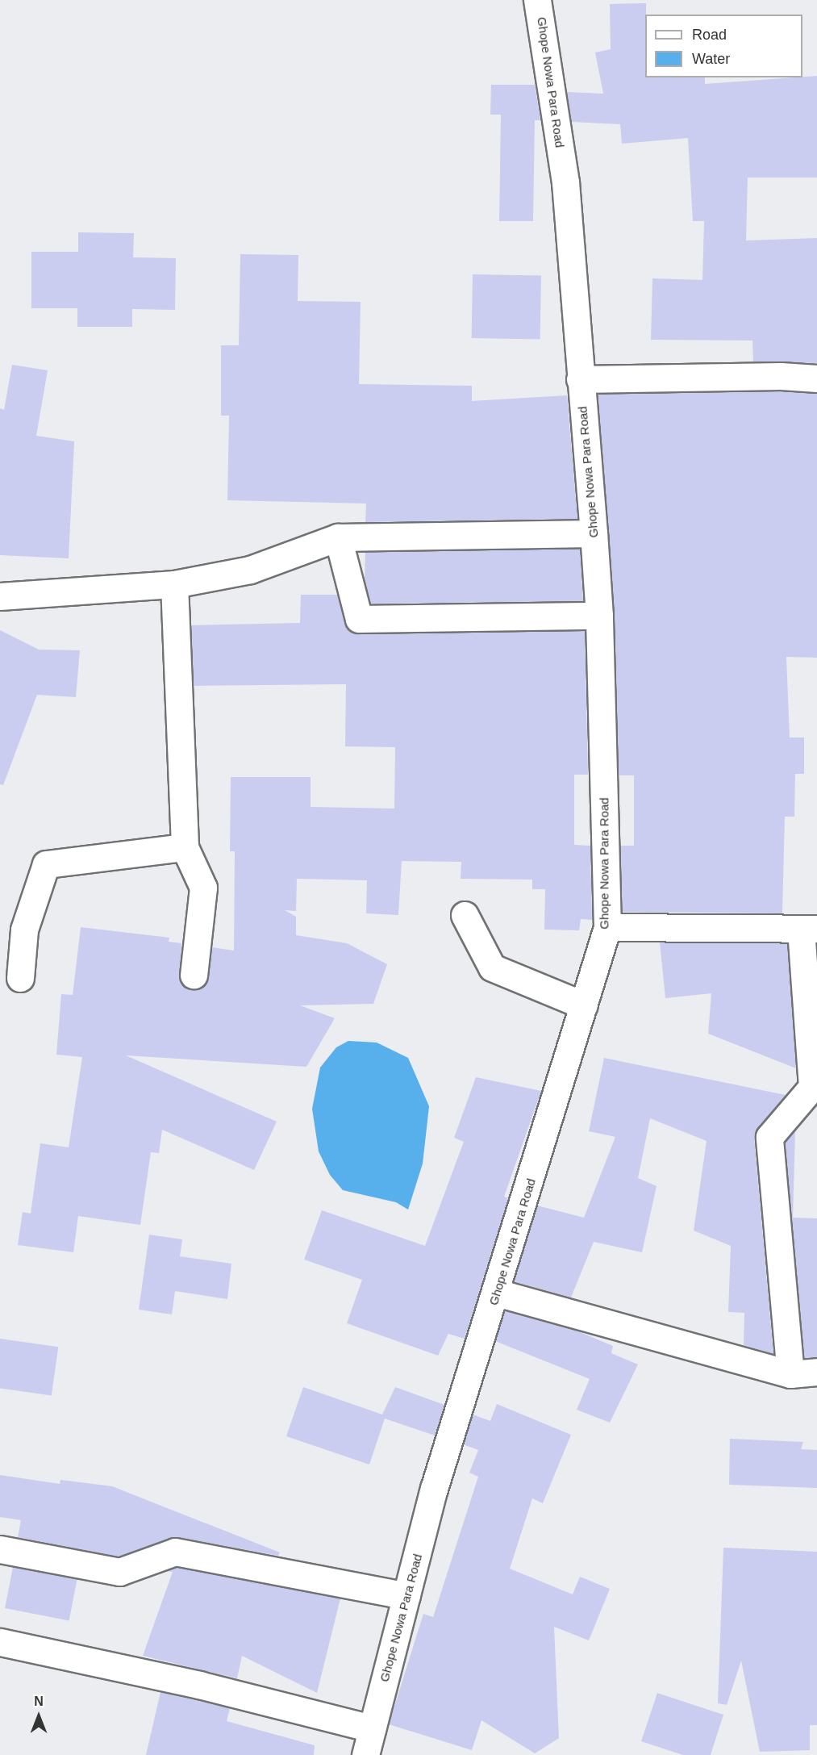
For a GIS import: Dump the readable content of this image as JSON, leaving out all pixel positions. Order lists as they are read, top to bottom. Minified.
{"streets":{"street":["Ghope Nowa Para Road"]},"legend":["Road","Water"],"north":"top"}
